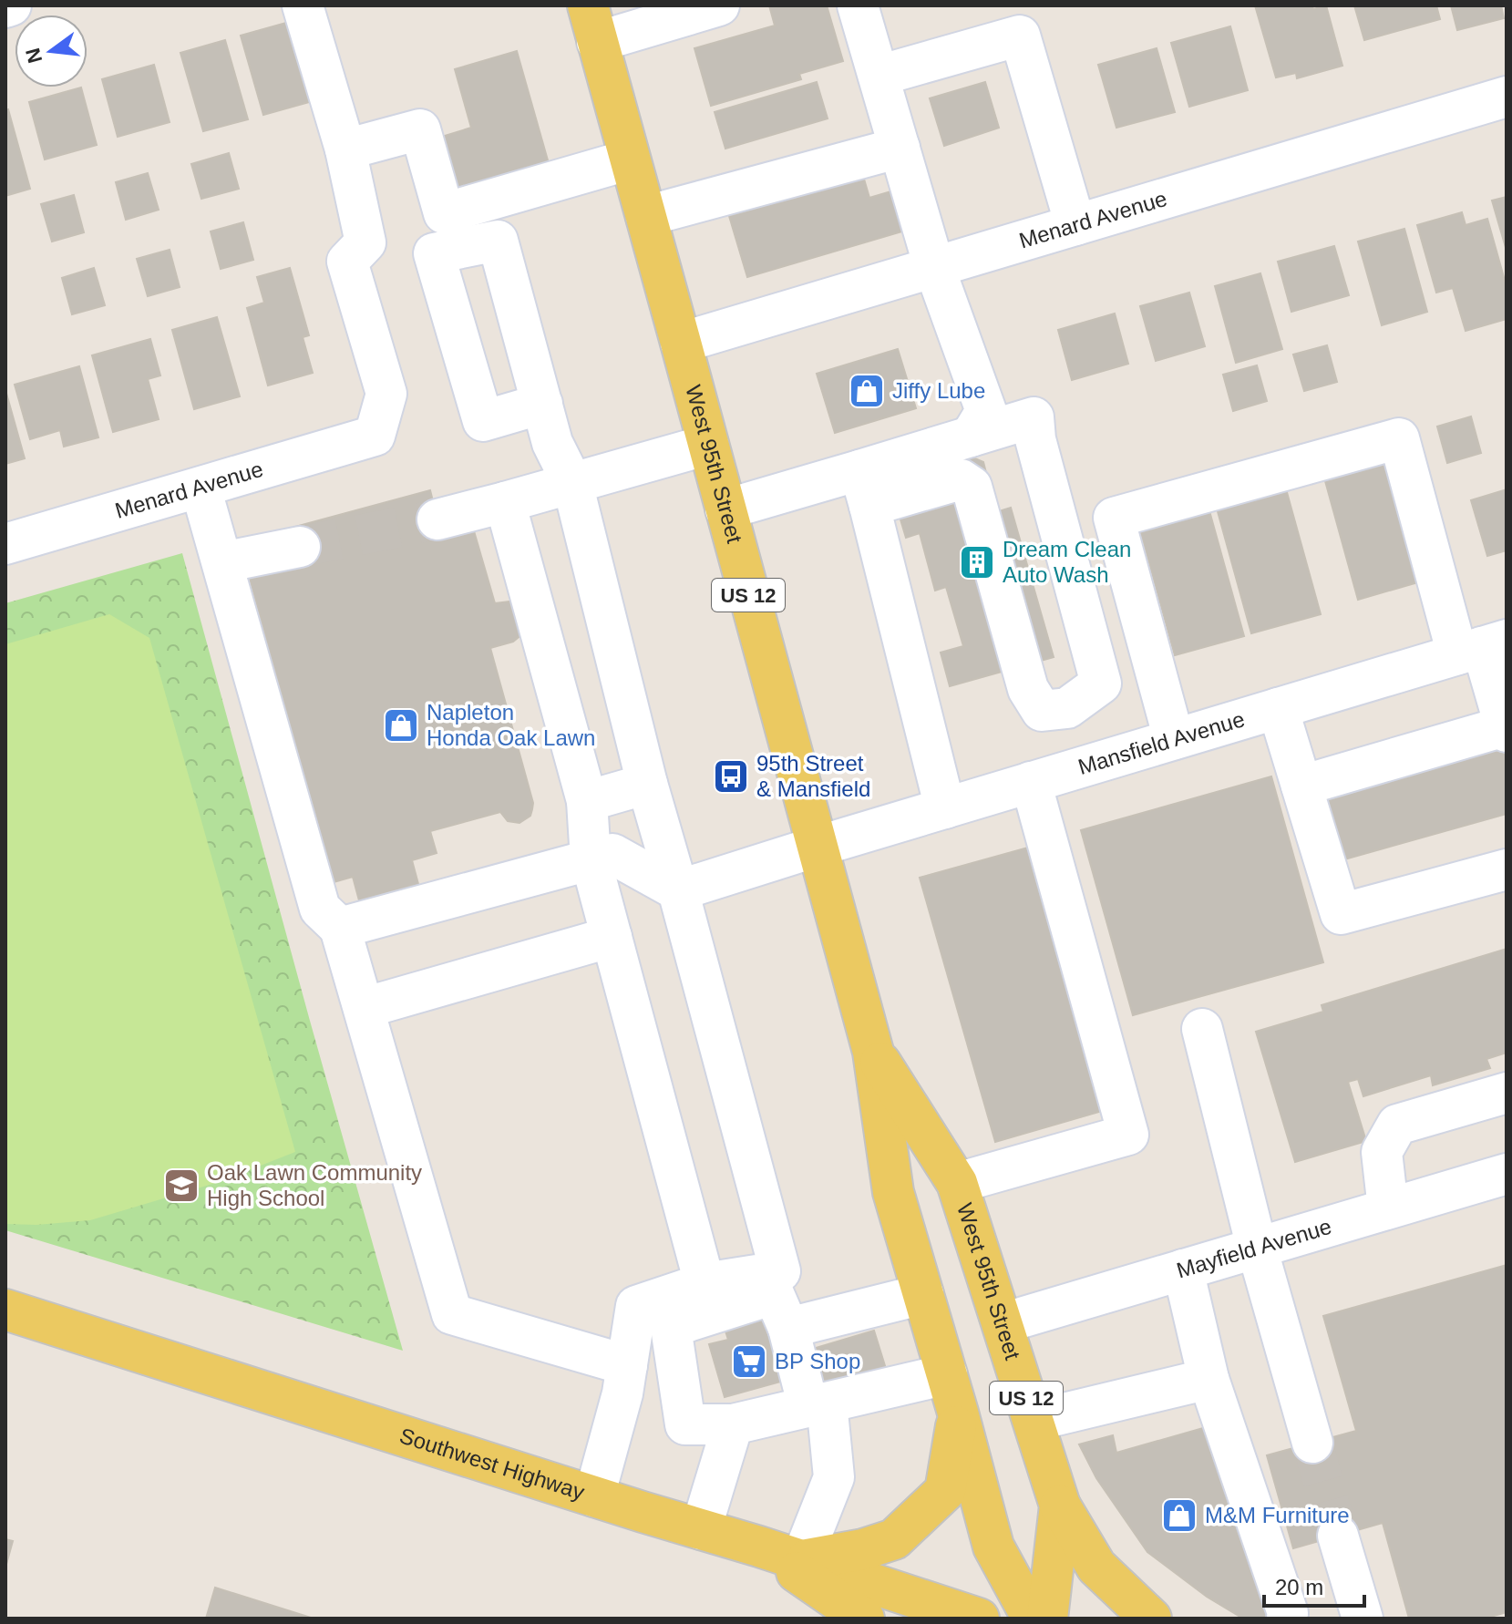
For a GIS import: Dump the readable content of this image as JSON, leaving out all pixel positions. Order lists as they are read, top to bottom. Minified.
{"streets":{"main road":["West 95th Street","US 12","Southwest Highway"],"street":["Menard Avenue","Mansfield Avenue","Mayfield Avenue"]},"crossings":[["Menard Avenue","West 95th Street"],["West 95th Street","Mansfield Avenue"],["West 95th Street","Mayfield Avenue"]],"places":{"shop":["Jiffy Lube","Napleton Honda Oak Lawn","M&M Furniture"],"building":["Dream Clean Auto Wash"],"bus stop":["95th Street & Mansfield"],"school or university":["Oak Lawn Community High School"],"supermarket":["BP Shop"]},"scale_bar":"20 m","north":"left"}
